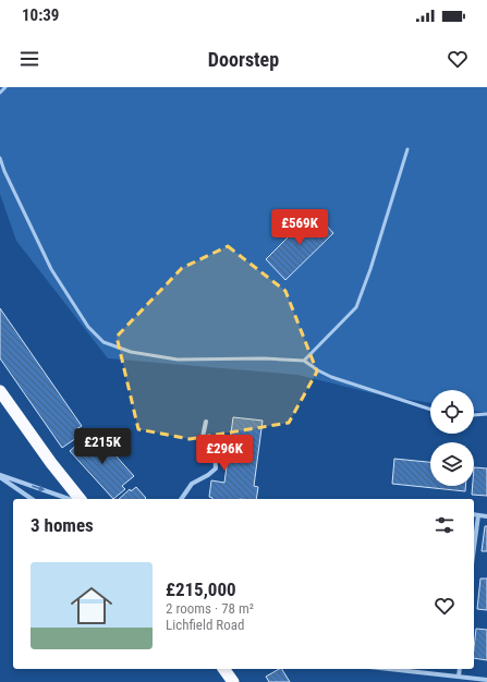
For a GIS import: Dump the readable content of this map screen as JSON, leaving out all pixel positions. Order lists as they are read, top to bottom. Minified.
{"page":{"status":"10:39","header":"Doorstep","price":["£569K","£215K","£296K"],"heading":"3 homes","list":[{"name":"£215,000","note":"2 rooms · 78 m² · Lichfield Road"}]}}
